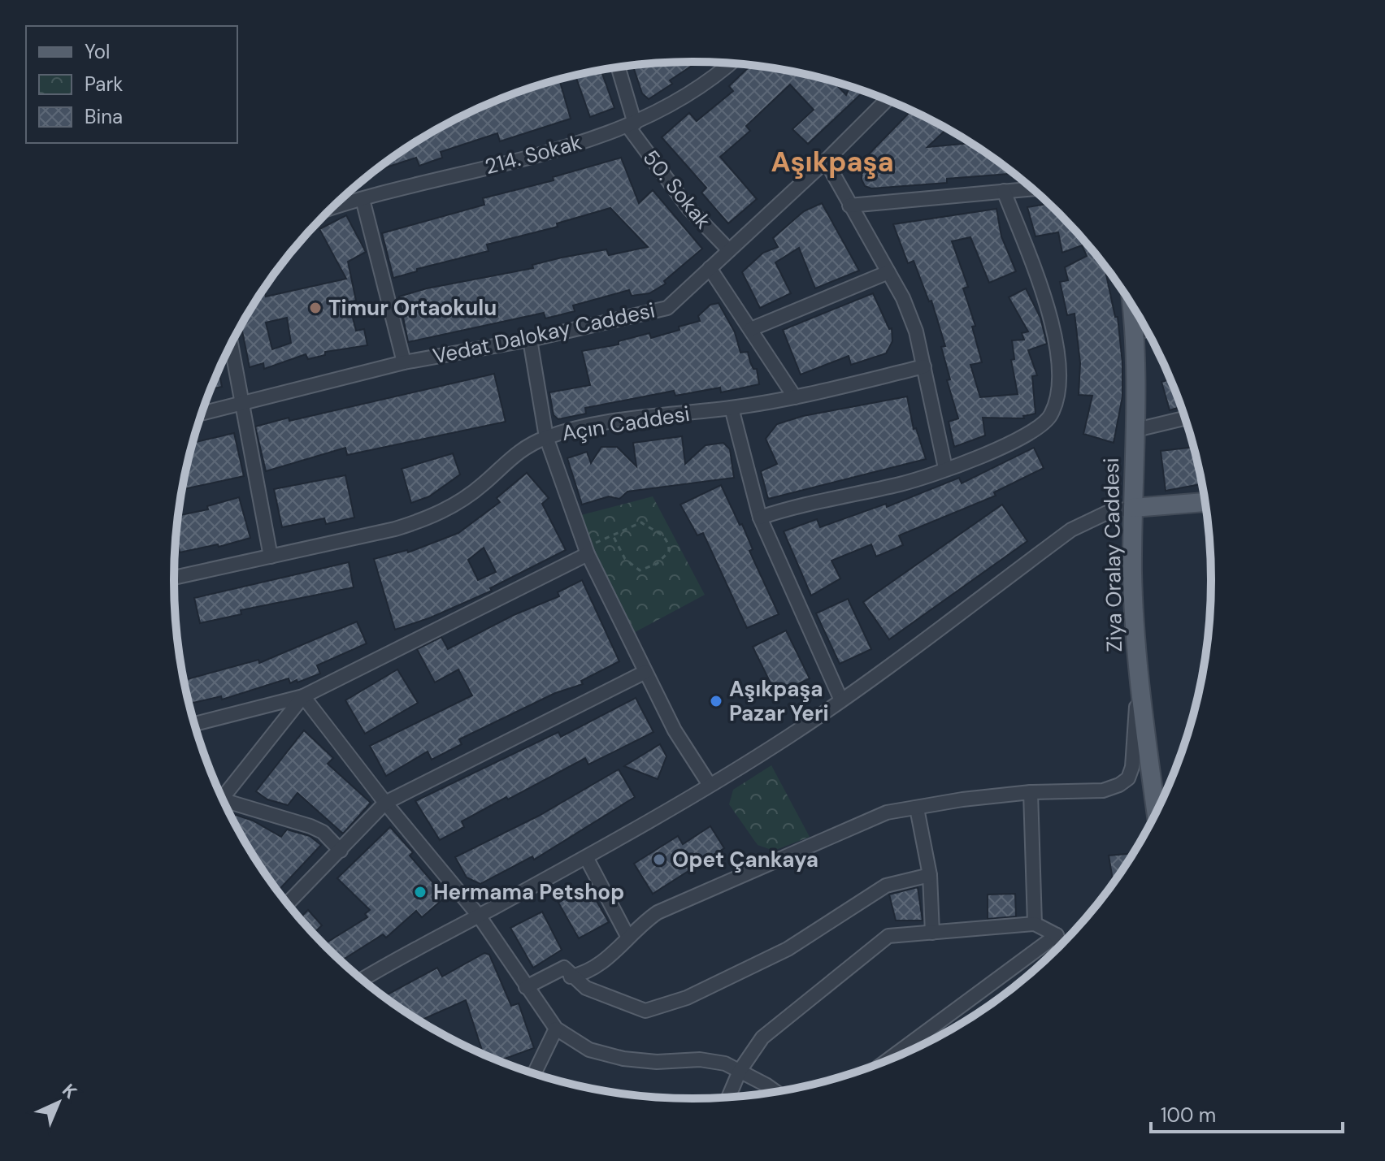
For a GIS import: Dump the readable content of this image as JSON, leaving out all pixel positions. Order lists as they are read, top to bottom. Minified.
{"streets":{"main road":["Ziya Oralay Caddesi"],"street":["214. Sokak","50. Sokak","Vedat Dalokay Caddesi","Açın Caddesi"]},"crossings":[["214. Sokak","50. Sokak"],["50. Sokak","Vedat Dalokay Caddesi"]],"districts":["Aşıkpaşa"],"places":["Timur Ortaokulu","Aşıkpaşa Pazar Yeri","Opet Çankaya","Hermama Petshop"],"legend":["Yol","Park","Bina"],"scale_bar":"100 m","north":"top right"}
